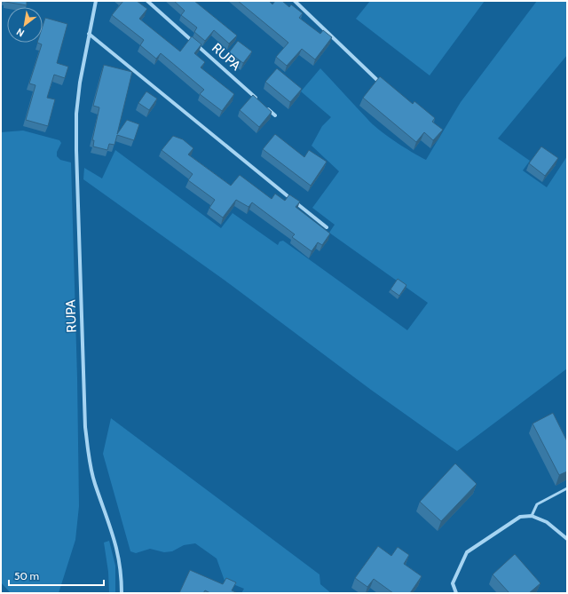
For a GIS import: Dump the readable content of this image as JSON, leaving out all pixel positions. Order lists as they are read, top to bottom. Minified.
{"streets":{"street":["RUPA"]},"scale_bar":"50 m","north":"bottom left"}
